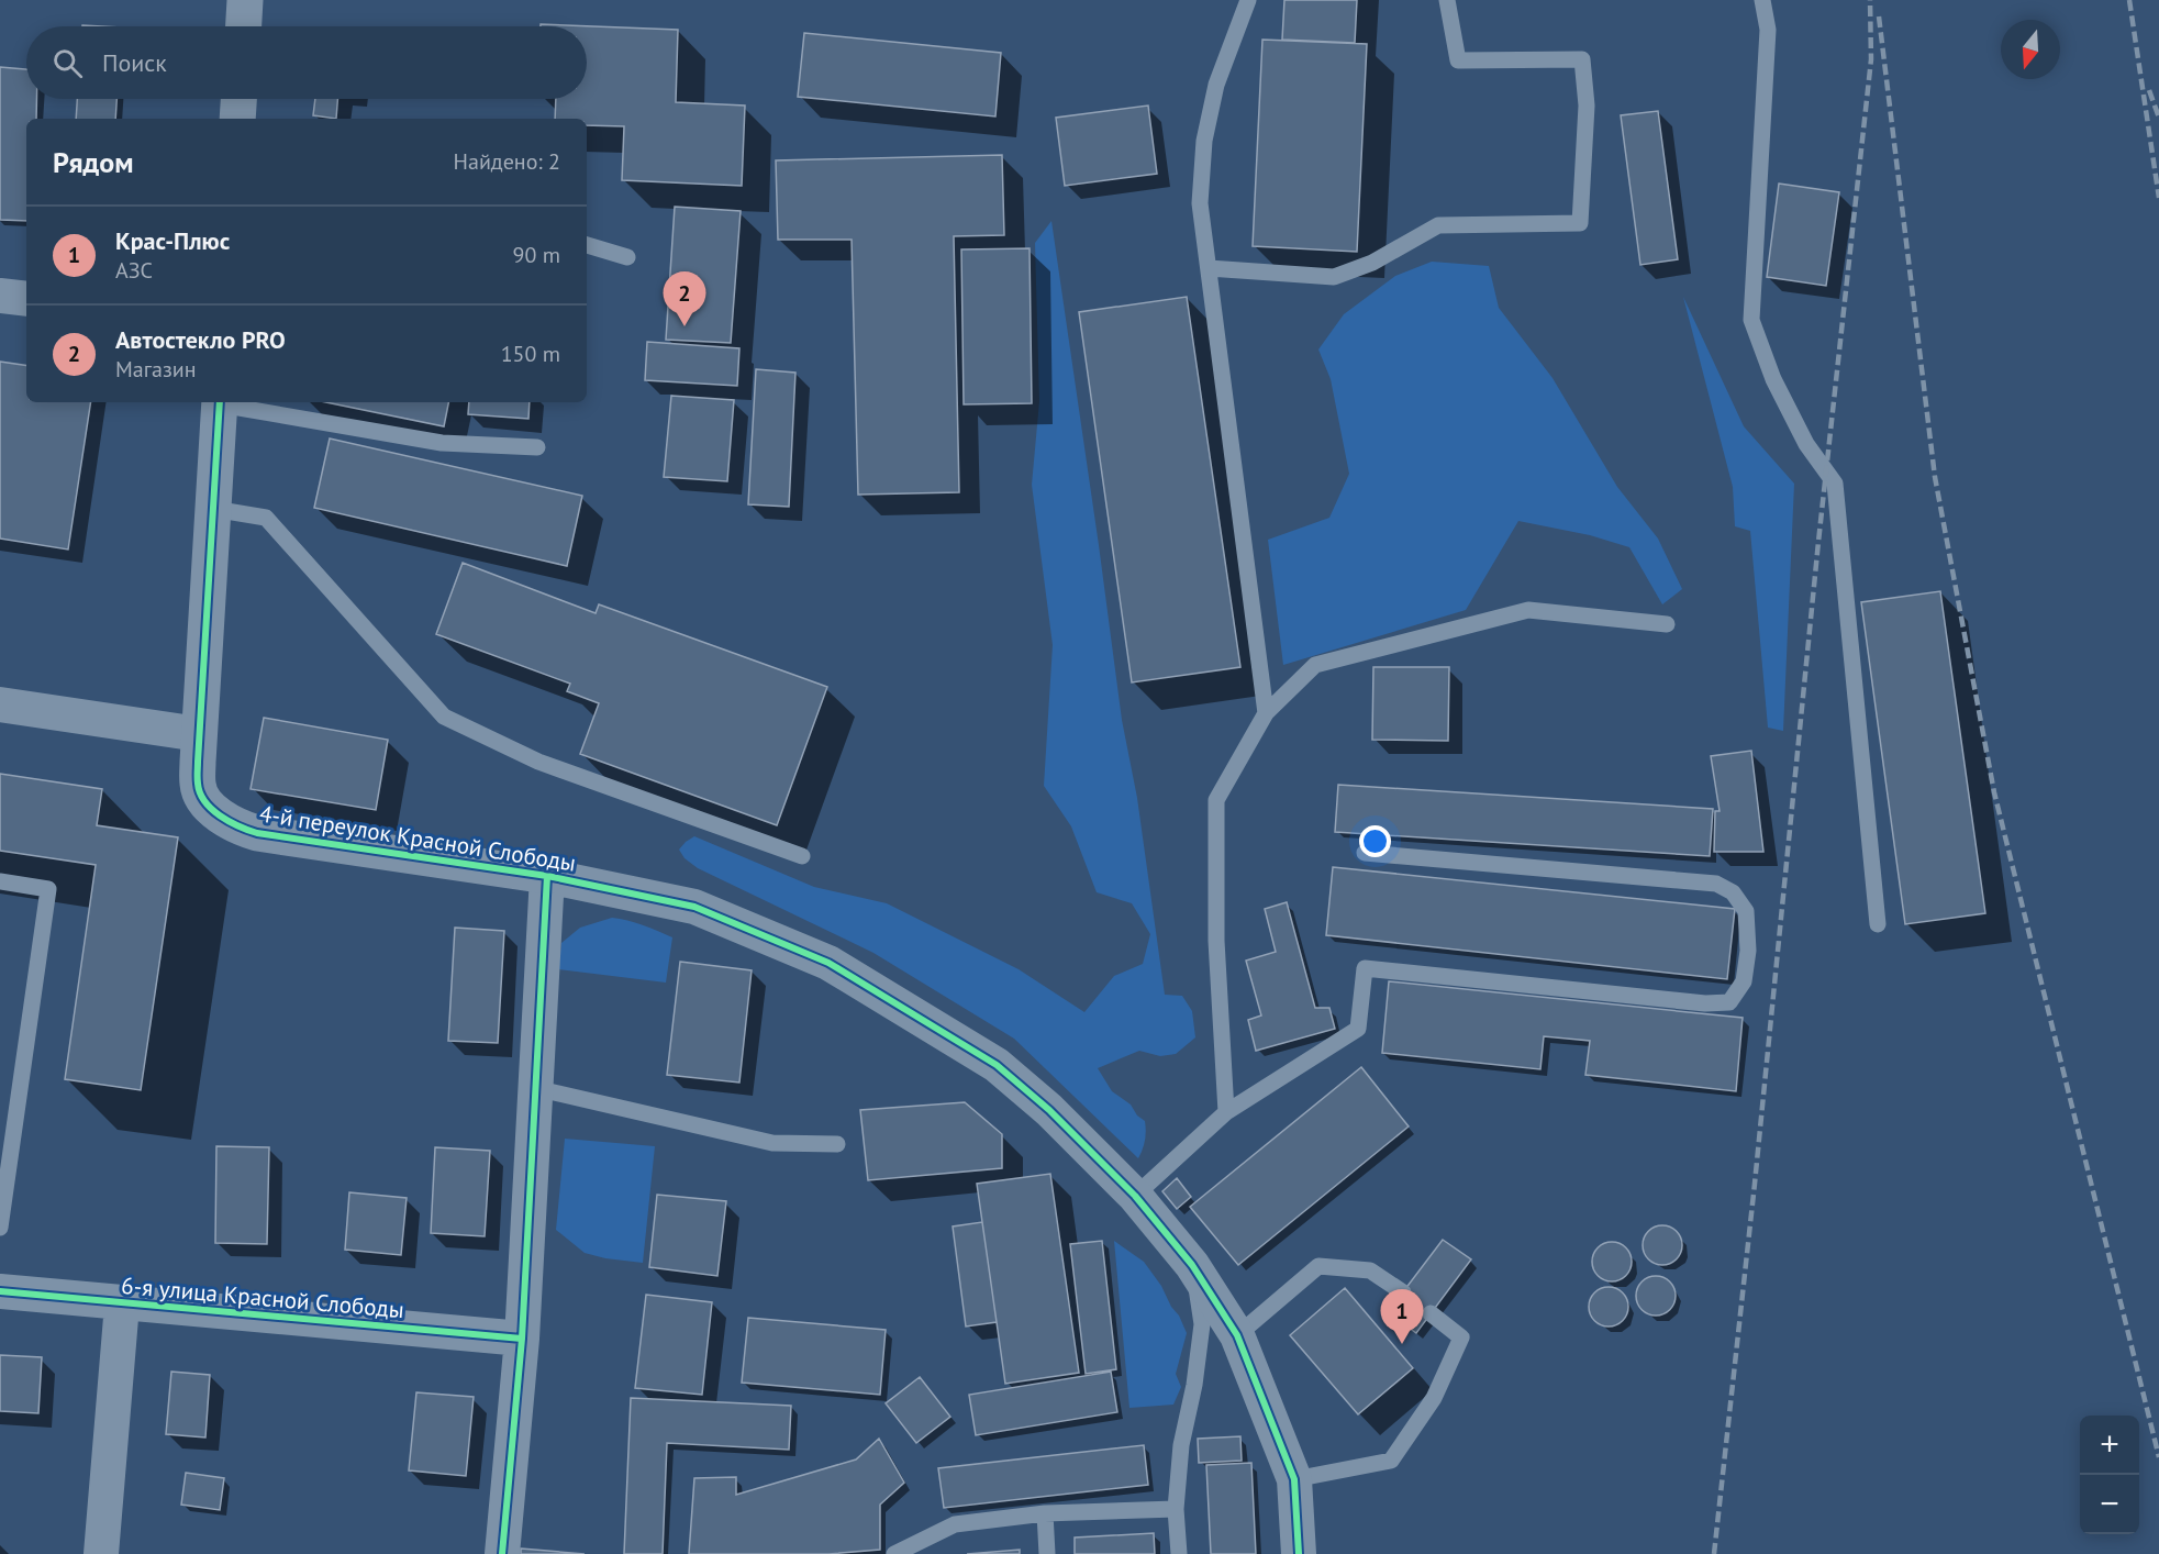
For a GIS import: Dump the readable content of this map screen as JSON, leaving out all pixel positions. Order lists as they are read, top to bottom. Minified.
{"streets":{"street":["4-й переулок Красной Слободы","6-я улица Красной Слободы"]},"north":"bottom","page":{"search":"Поиск","heading":["Рядом","Найдено: 2"],"list":[{"mark":"1","name":"Крас-Плюс","note":"АЗС","value":"90 m"},{"mark":"2","name":"Автостекло PRO","note":"Магазин","value":"150 m"}],"pins":["2","1"],"map_buttons":["+","−"]}}
